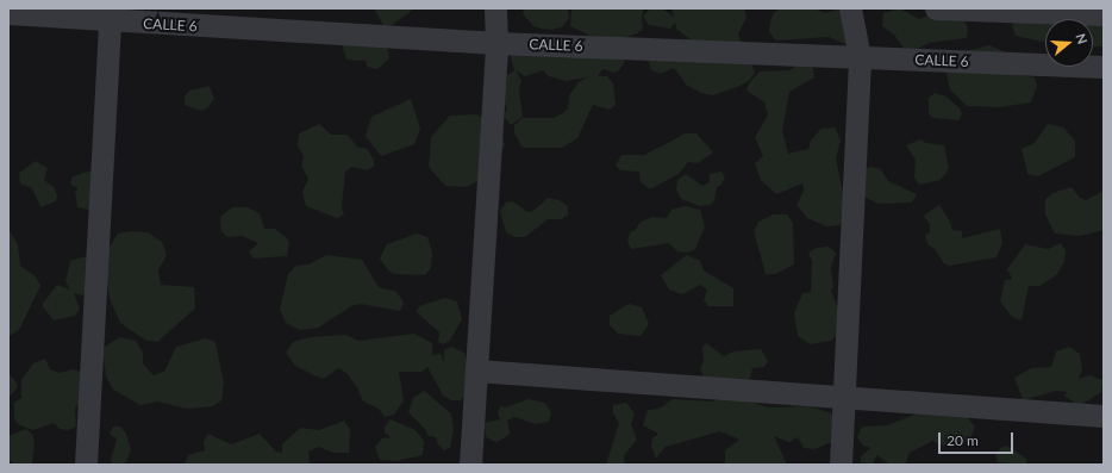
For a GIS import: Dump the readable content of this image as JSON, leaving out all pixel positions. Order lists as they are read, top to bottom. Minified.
{"streets":{"street":["CALLE 6"]},"scale_bar":"20 m","north":"right"}
